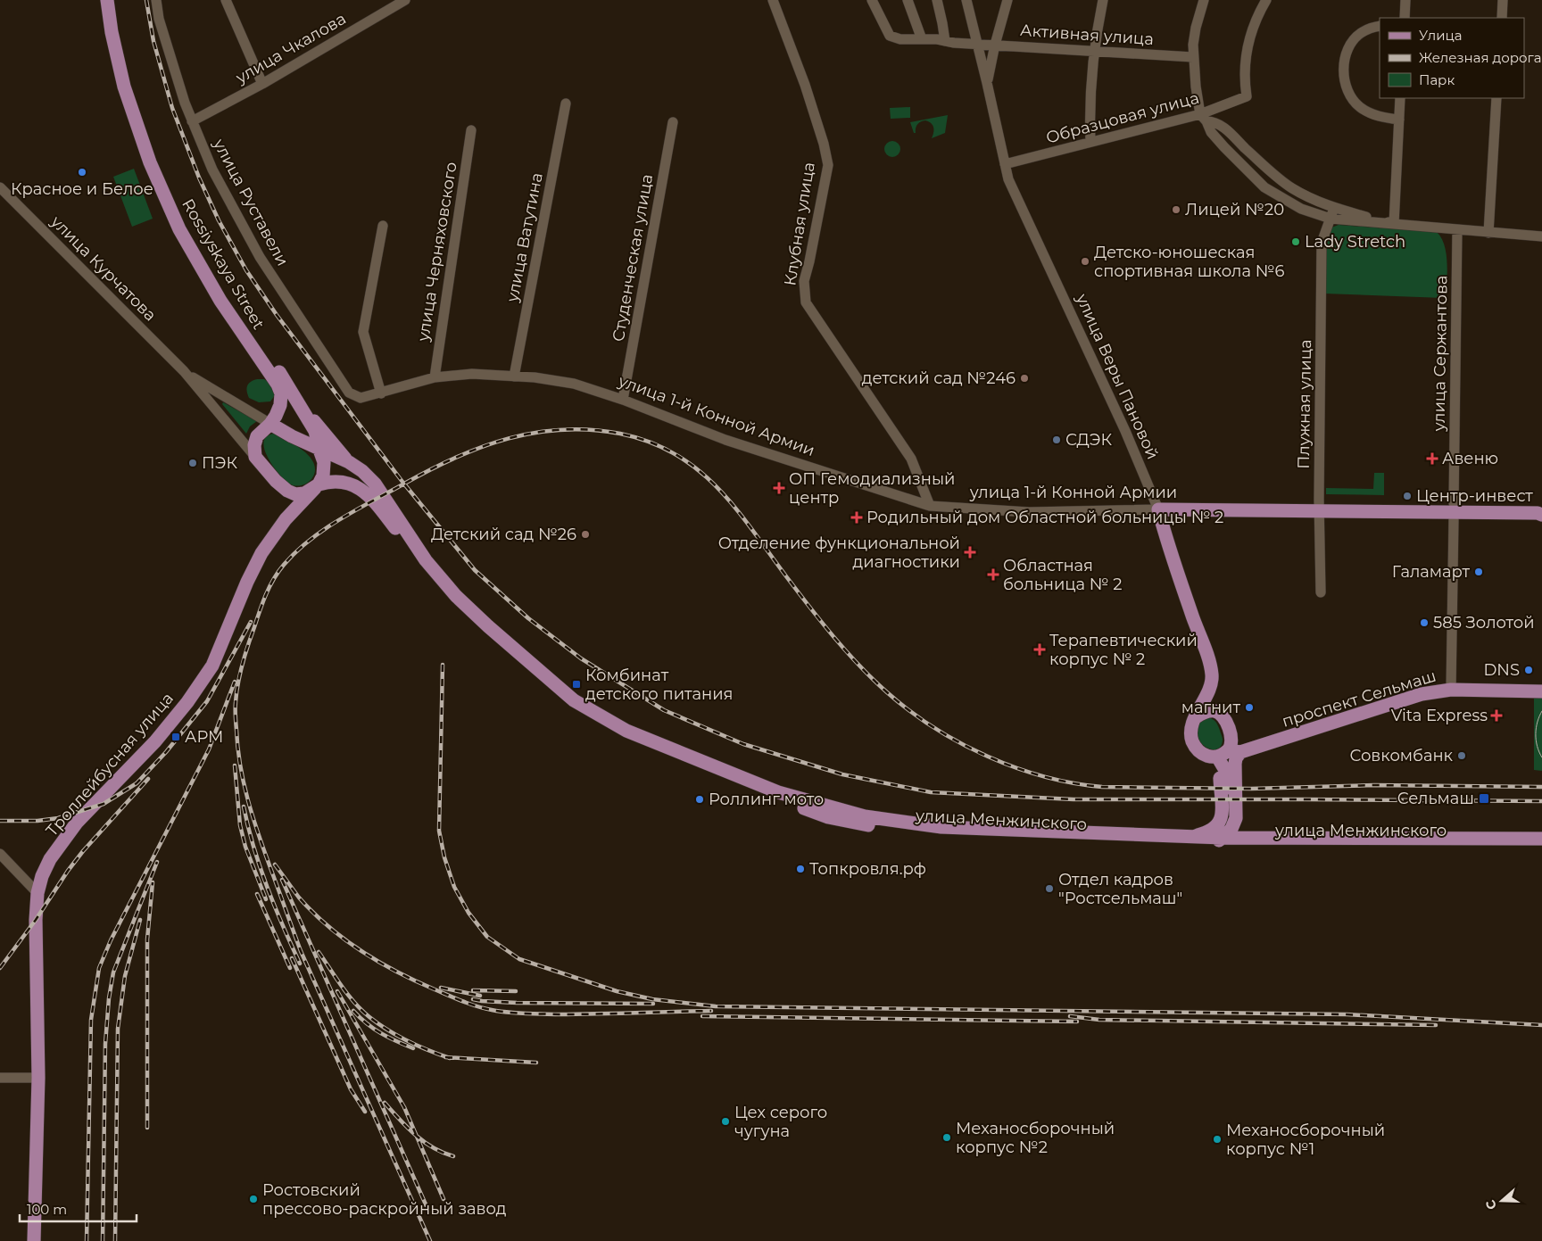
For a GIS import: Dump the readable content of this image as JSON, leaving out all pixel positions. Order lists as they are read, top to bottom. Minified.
{"streets":{"main road":["Rossiyskaya Street","улица Веры Пановой","улица 1-й Конной Армии","проспект Сельмаш","Троллейбусная улица","улица Менжинского"],"street":["Активная улица","улица Чкалова","Образцовая улица","улица Руставели","Клубная улица","улица Ватутина","улица Черняховского","Студенческая улица","улица Курчатова","улица Сержантова","Плужная улица"]},"crossings":[["Активная улица","улица Веры Пановой"],["улица Чкалова","улица Руставели"],["Образцовая улица","улица Веры Пановой"],["улица Руставели","улица 1-й Конной Армии"],["Клубная улица","улица 1-й Конной Армии"],["улица Ватутина","улица 1-й Конной Армии"],["улица Черняховского","улица 1-й Конной Армии"],["Студенческая улица","улица 1-й Конной Армии"],["улица Курчатова","Троллейбусная улица"],["улица Веры Пановой","улица 1-й Конной Армии"],["улица Веры Пановой","проспект Сельмаш"],["Плужная улица","улица 1-й Конной Армии"]],"places":{"other":["Красное и Белое","Лицей №20","Lady Stretch","Детско-юношеская спортивная школа №6","детский сад №246","СДЭК","ПЭК","Центр-инвест","Детский сад №26","Галамарт","585 Золотой","DNS","магнит","Совкомбанк","Роллинг мото","Топкровля.рф","Отдел кадров \"Ростсельмаш\"","Цех серого чугуна","Механосборочный корпус №2","Механосборочный корпус №1","Ростовский прессово-раскройный завод"],"health":["Авеню","ОП Гемодиализный центр","Родильный дом Областной больницы № 2","Отделение функциональной диагностики","Областная больница № 2","Терапевтический корпус № 2","Vita Express"],"transit":["Комбинат детского питания","АРМ","Сельмаш"]},"legend":["Улица","Железная дорога","Парк"],"scale_bar":"100 m","north":"left"}
